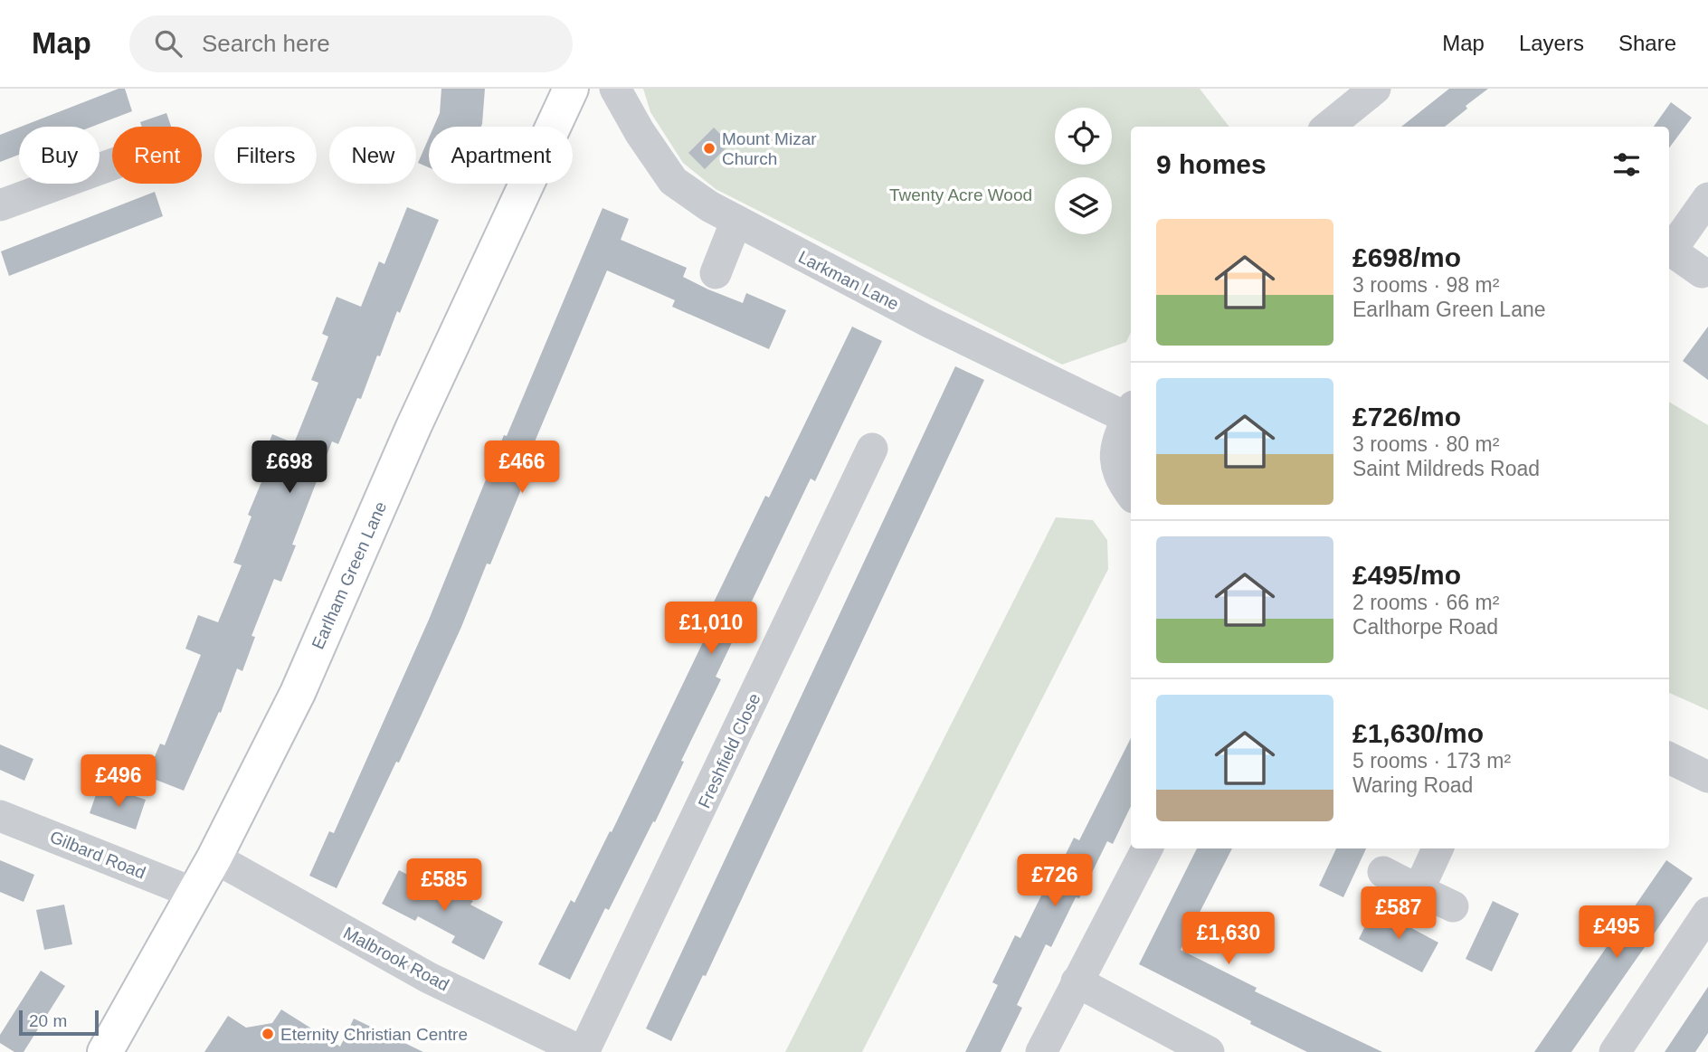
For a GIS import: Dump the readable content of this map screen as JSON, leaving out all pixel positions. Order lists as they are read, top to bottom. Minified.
{"streets":{"street":["Larkman Lane","Earlham Green Lane","Freshfield Close","Gilbard Road","Malbrook Road"]},"crossings":[["Earlham Green Lane","Gilbard Road"],["Earlham Green Lane","Malbrook Road"],["Freshfield Close","Malbrook Road"]],"parks":["Twenty Acre Wood"],"places":["Mount Mizar Church","Eternity Christian Centre"],"scale_bar":"20 m","page":{"header":"Map","search":"Search here","nav":["Map","Layers","Share"],"chip":["Buy","Rent","Filters","New","Apartment"],"heading":"9 homes","list":[{"name":"£698/mo","note":"3 rooms · 98 m² · Earlham Green Lane"},{"name":"£726/mo","note":"3 rooms · 80 m² · Saint Mildreds Road"},{"name":"£495/mo","note":"2 rooms · 66 m² · Calthorpe Road"},{"name":"£1,630/mo","note":"5 rooms · 173 m² · Waring Road"}],"price":["£698","£466","£1,010","£496","£726","£585","£587","£495","£1,630"],"scale":"20 m"}}
